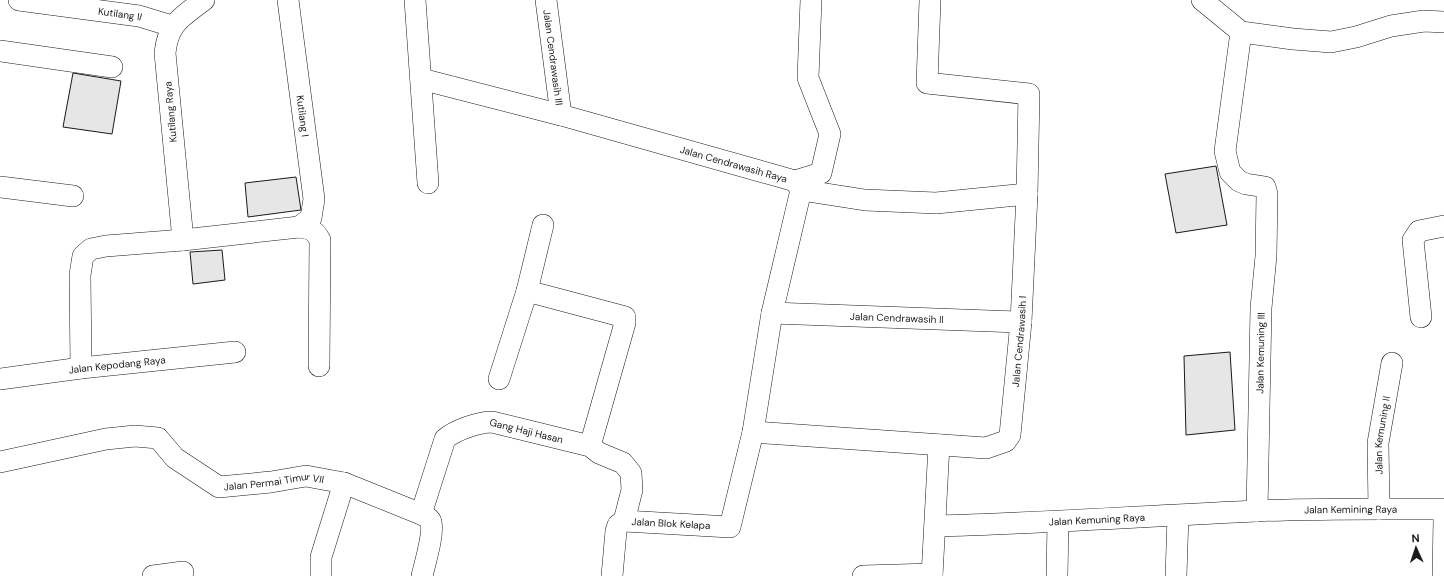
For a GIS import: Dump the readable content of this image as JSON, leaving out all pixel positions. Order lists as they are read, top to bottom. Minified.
{"streets":{"street":["Kutilang II","Jalan Cendrawasih III","Kutilang Raya","Kutilang I","Jalan Cendrawasih Raya","Jalan Cendrawasih II","Jalan Cendrawasih I","Jalan Kemuning III","Jalan Kepodang Raya","Gang Haji Hasan","Jalan Kemuning II","Jalan Permai Timur VII","Jalan Kemining Raya","Jalan Kemuning Raya","Jalan Blok Kelapa"]},"crossings":[["Kutilang II","Kutilang Raya"],["Jalan Cendrawasih III","Jalan Cendrawasih Raya"],["Jalan Cendrawasih Raya","Jalan Cendrawasih I"],["Jalan Cendrawasih II","Jalan Cendrawasih I"],["Jalan Cendrawasih I","Jalan Blok Kelapa"],["Jalan Kemuning III","Jalan Kemining Raya"],["Jalan Kemuning III","Jalan Kemuning Raya"],["Gang Haji Hasan","Jalan Permai Timur VII"],["Gang Haji Hasan","Jalan Blok Kelapa"],["Jalan Kemuning II","Jalan Kemining Raya"],["Jalan Kemining Raya","Jalan Kemuning Raya"]],"north":"top"}
